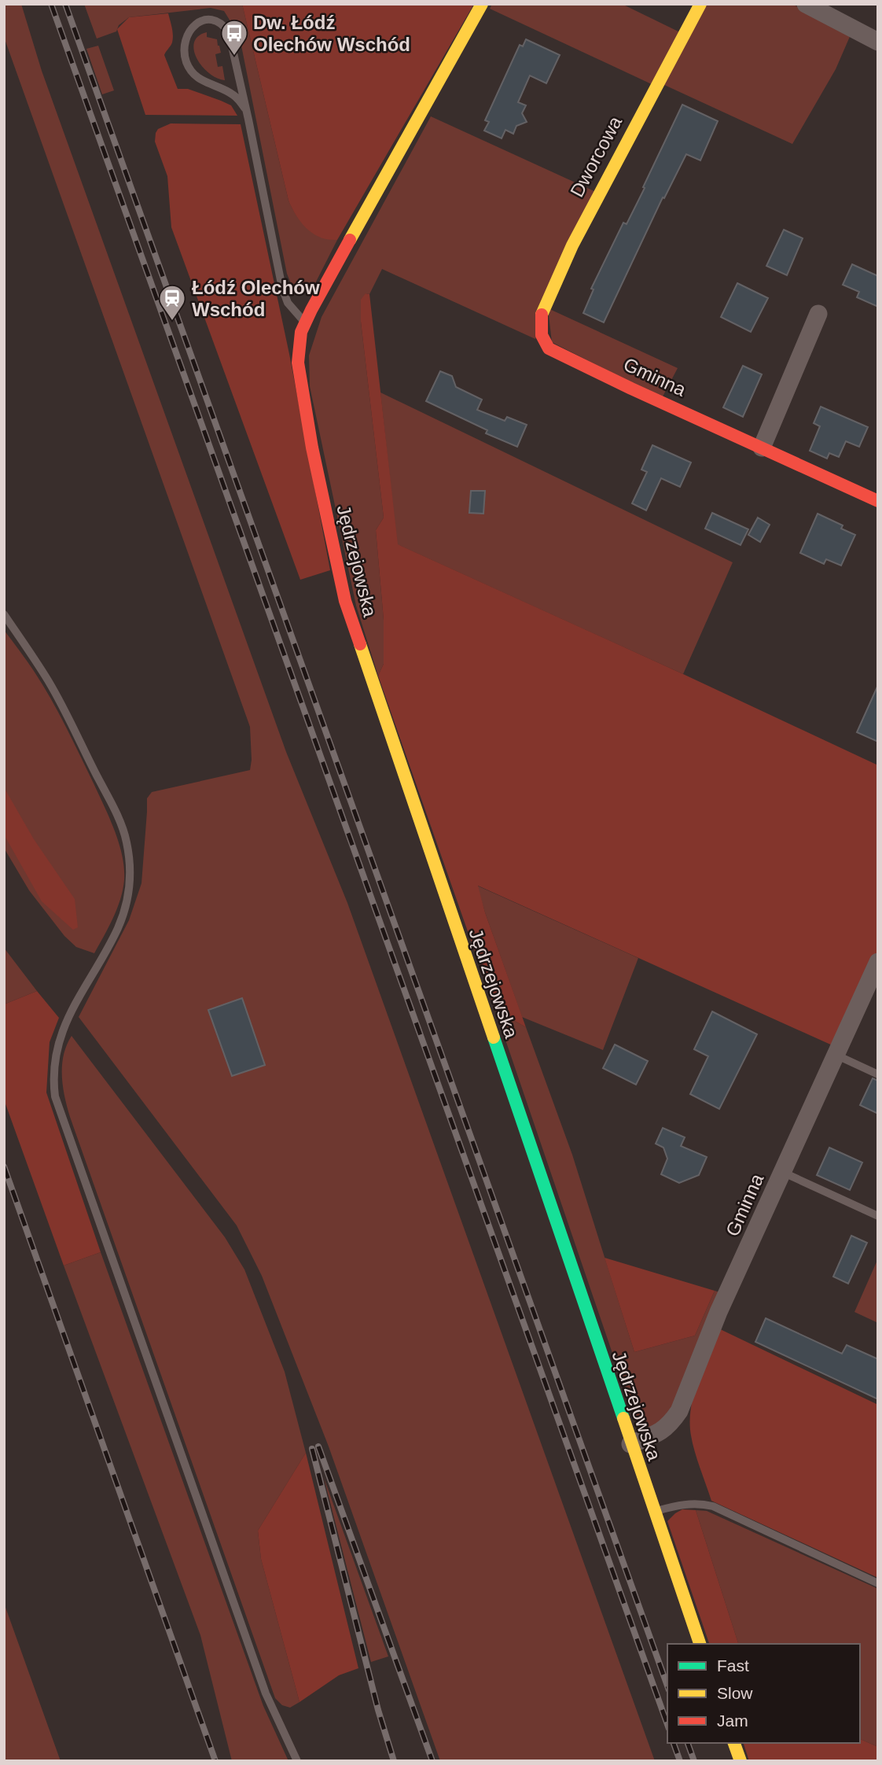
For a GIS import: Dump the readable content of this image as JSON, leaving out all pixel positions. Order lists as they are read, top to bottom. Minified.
{"streets":{"street":["Dworcowa","Gminna","Jędrzejowska"]},"crossings":[["Dworcowa","Gminna"],["Gminna","Jędrzejowska"]],"places":{"bus stop":["Dw. Łódź Olechów Wschód"],"station":["Łódź Olechów Wschód"]},"legend":["Fast","Slow","Jam"]}
